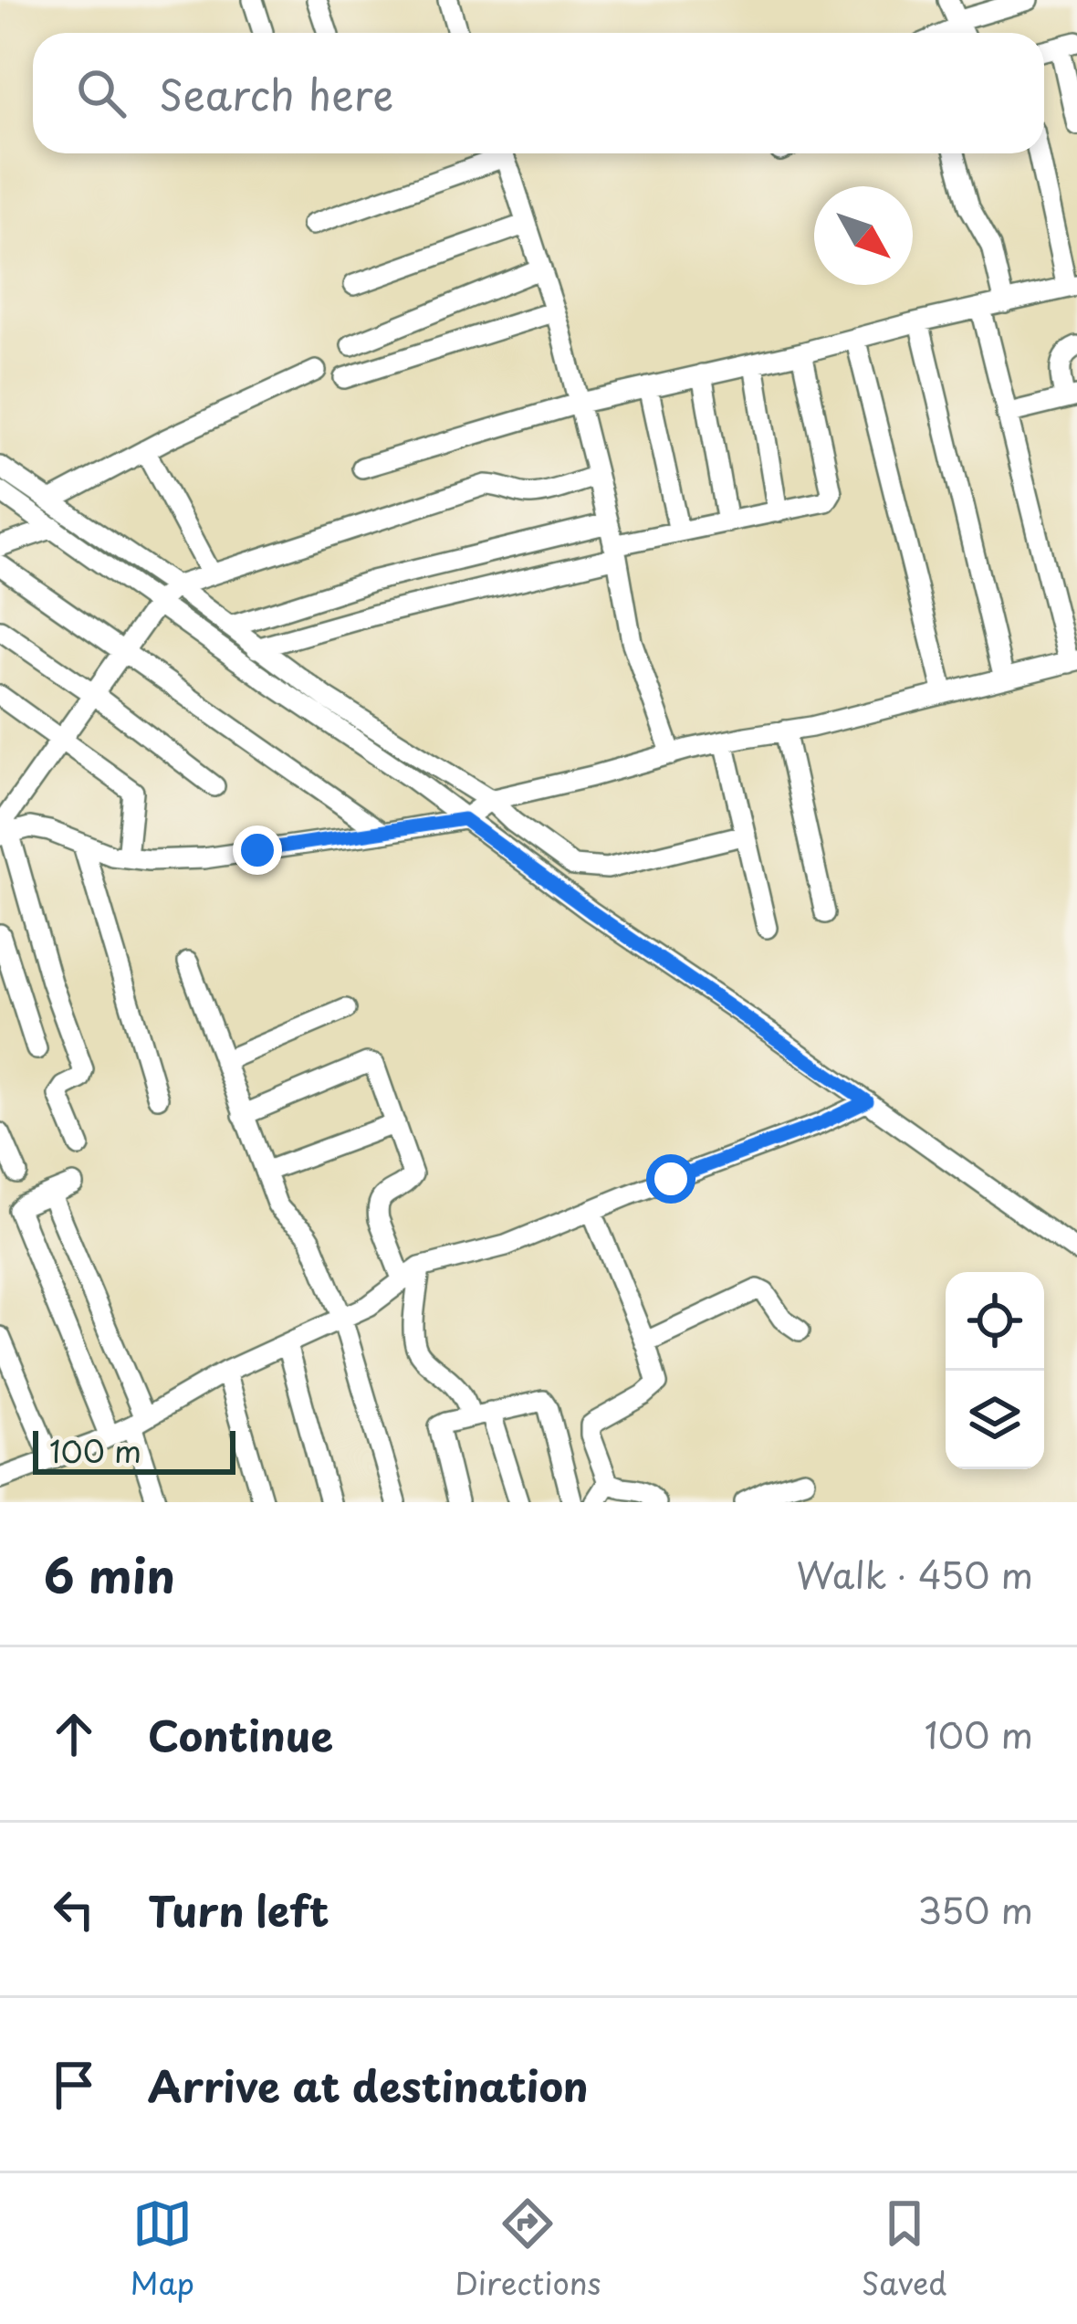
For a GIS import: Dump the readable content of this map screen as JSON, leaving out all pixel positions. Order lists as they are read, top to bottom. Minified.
{"scale_bar":"100 m","north":"bottom right","page":{"search":"Search here","scale":"100 m","heading":["6 min","Walk · 450 m"],"list":[["Continue","100 m"],["Turn left","350 m"],"Arrive at destination"],"nav":["Map","Directions","Saved"]}}
